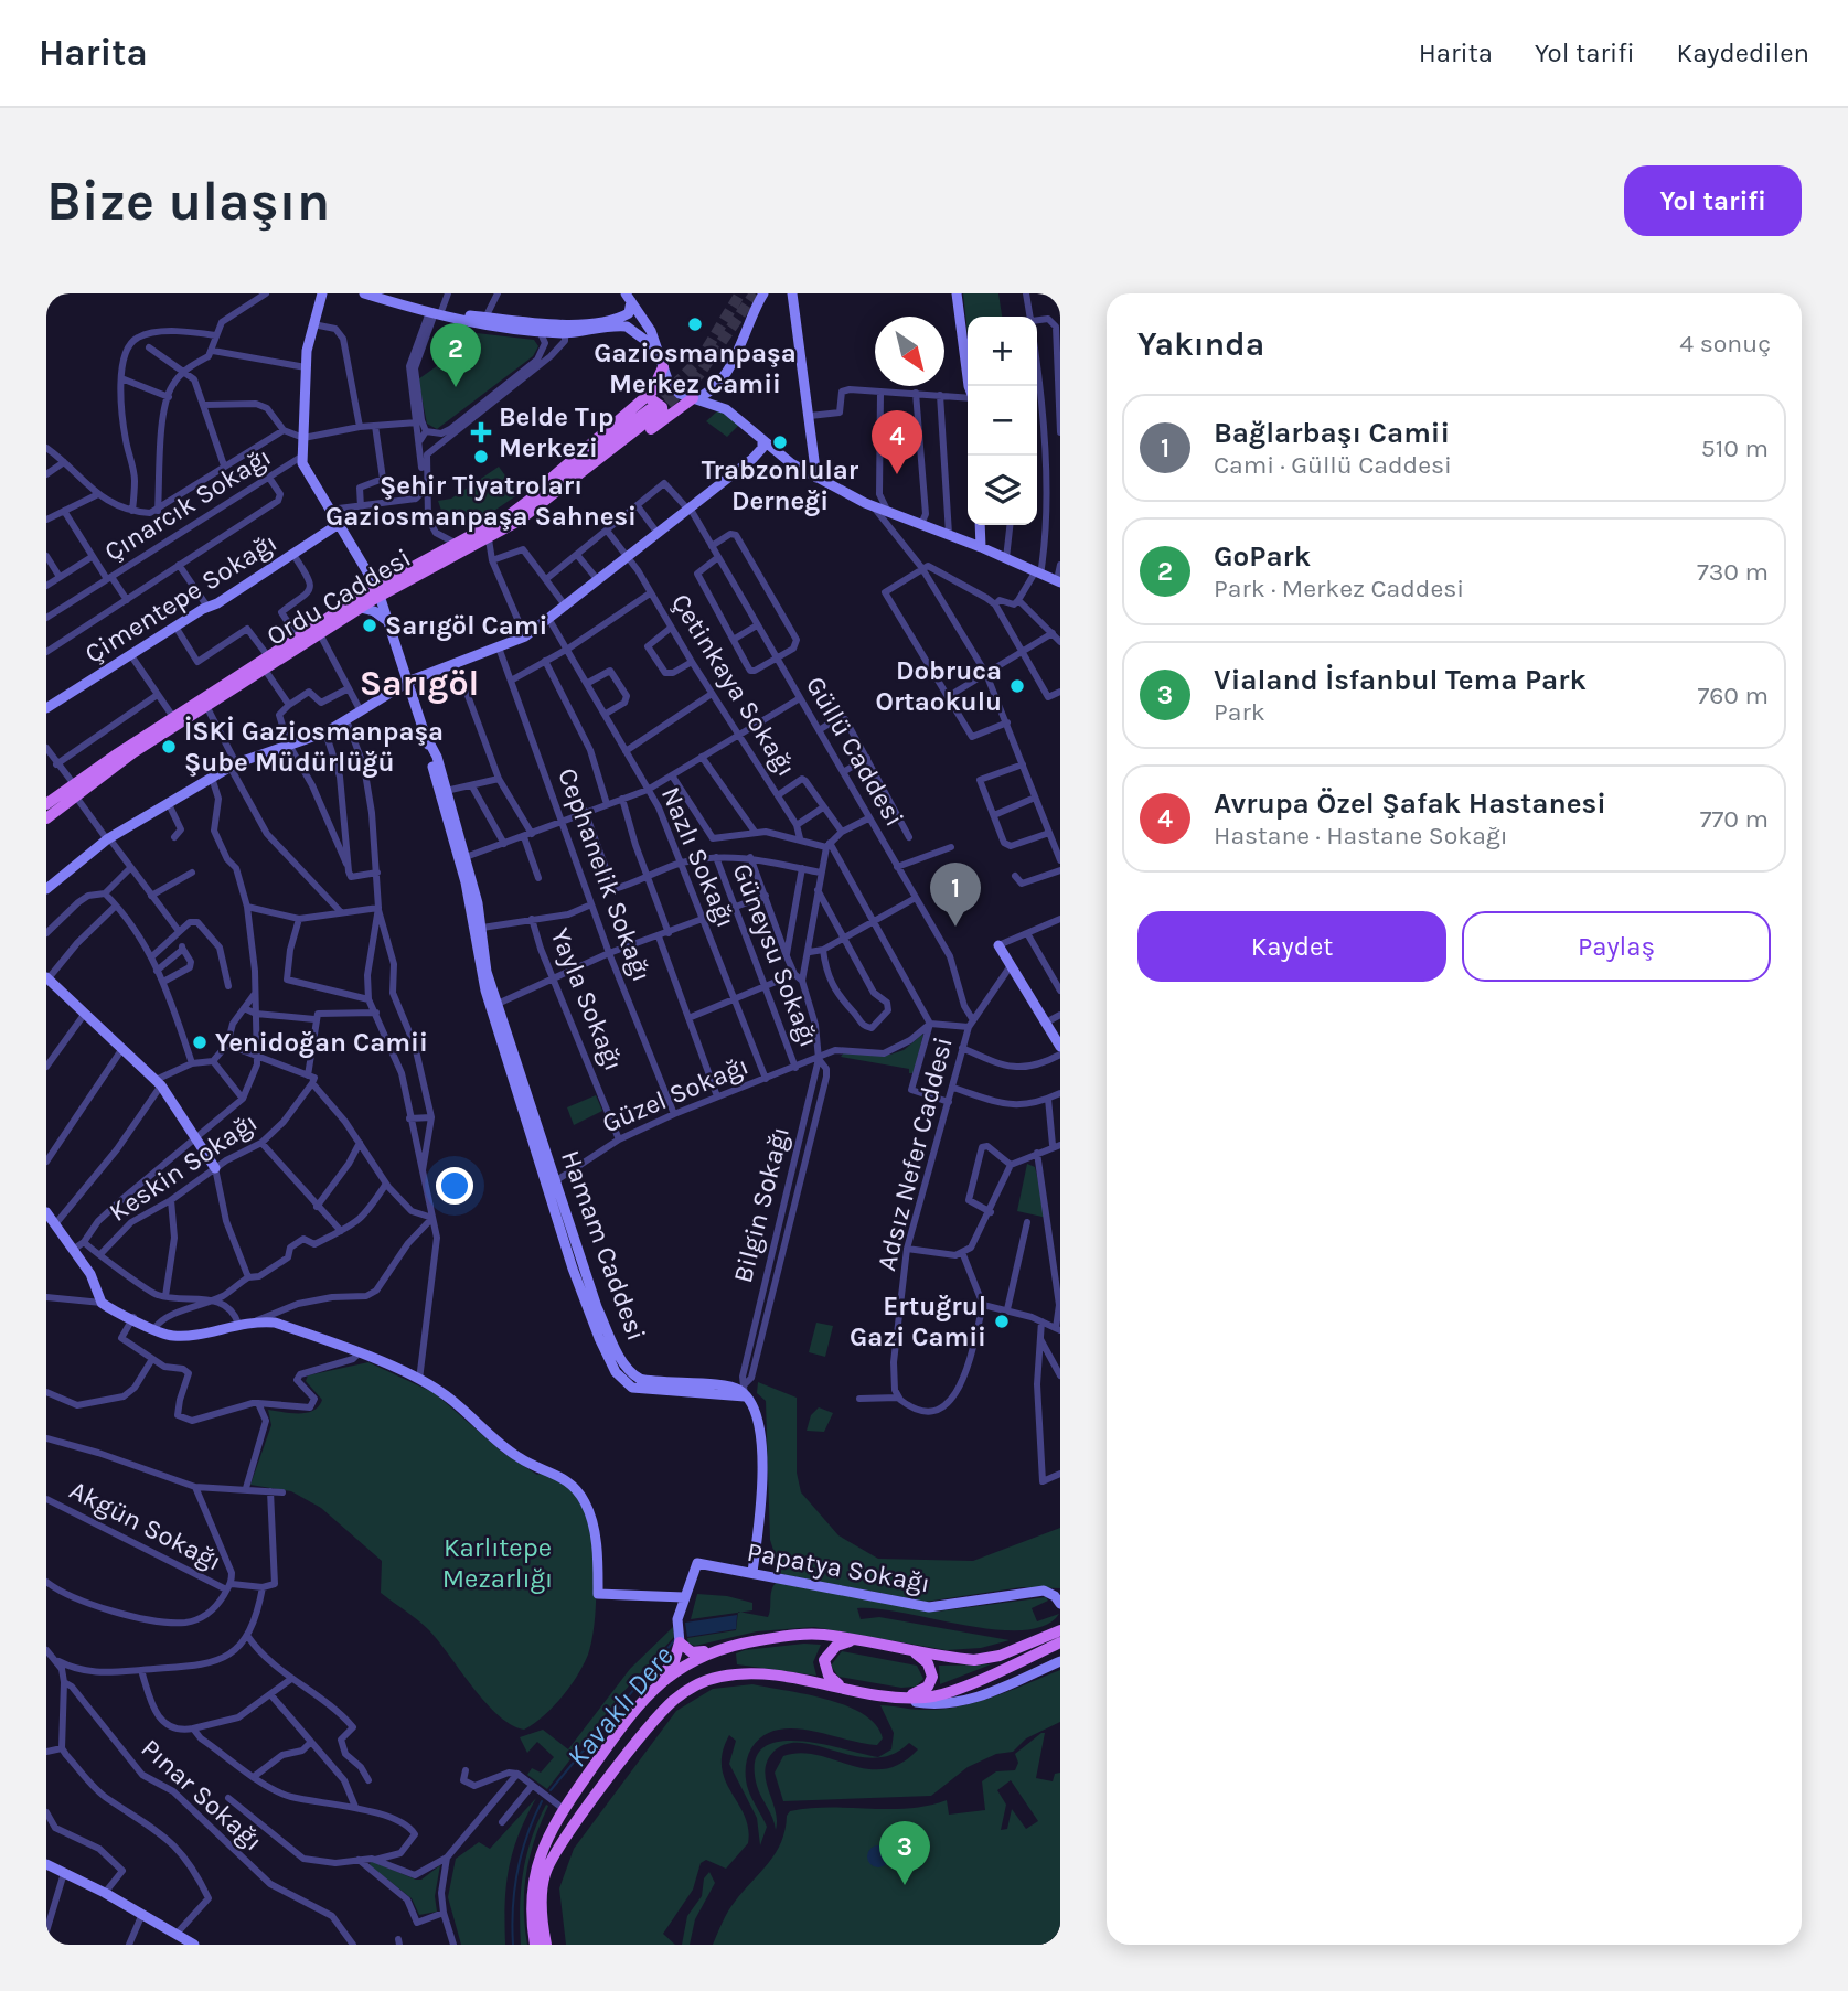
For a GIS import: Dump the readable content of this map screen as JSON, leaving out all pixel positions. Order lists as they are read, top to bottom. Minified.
{"streets":{"main road":["Ordu Caddesi"],"street":["Çınarcık Sokağı","Çimentepe Sokağı","Çetinkaya Sokağı","Güllü Caddesi","Nazlı Sokağı","Cephanelik Sokağı","Güneysu Sokağı","Yayla Sokağı","Güzel Sokağı","Adsız Nefer Caddesi","Keskin Sokağı","Bilgin Sokağı","Hamam Caddesi","Akgün Sokağı","Papatya Sokağı","Pınar Sokağı"]},"crossings":[["Çınarcık Sokağı","Ordu Caddesi"],["Çınarcık Sokağı","Çimentepe Sokağı"],["Çınarcık Sokağı","Hamam Caddesi"],["Ordu Caddesi","Hamam Caddesi"],["Güllü Caddesi","Adsız Nefer Caddesi"],["Nazlı Sokağı","Güzel Sokağı"],["Cephanelik Sokağı","Güzel Sokağı"],["Güneysu Sokağı","Güzel Sokağı"],["Yayla Sokağı","Güzel Sokağı"],["Güzel Sokağı","Bilgin Sokağı"],["Güzel Sokağı","Hamam Caddesi"],["Bilgin Sokağı","Hamam Caddesi"],["Bilgin Sokağı","Papatya Sokağı"]],"districts":["Sarıgöl"],"water":["Kavaklı Dere"],"parks":["Karlıtepe Mezarlığı"],"places":{"other":["Gaziosmanpaşa Merkez Camii","Trabzonlular Derneği","Şehir Tiyatroları Gaziosmanpaşa Sahnesi","Sarıgöl Cami","Dobruca Ortaokulu","İSKİ Gaziosmanpaşa Şube Müdürlüğü","Yenidoğan Camii","Ertuğrul Gazi Camii"],"health":["Belde Tıp Merkezi"]},"north":"bottom right","page":{"header":"Harita","nav":["Harita","Yol tarifi","Kaydedilen"],"buttons":["Yol tarifi",["Kaydet","Paylaş"]],"title":"Bize ulaşın","heading":["Yakında","4 sonuç"],"map_buttons":["+","−"],"pins":["2","4","1","3"],"list":[{"mark":"1","name":"Bağlarbaşı Camii","note":"Cami · Güllü Caddesi","value":"510 m"},{"mark":"2","name":"GoPark","note":"Park · Merkez Caddesi","value":"730 m"},{"mark":"3","name":"Vialand İsfanbul Tema Park","note":"Park","value":"760 m"},{"mark":"4","name":"Avrupa Özel Şafak Hastanesi","note":"Hastane · Hastane Sokağı","value":"770 m"}]}}
